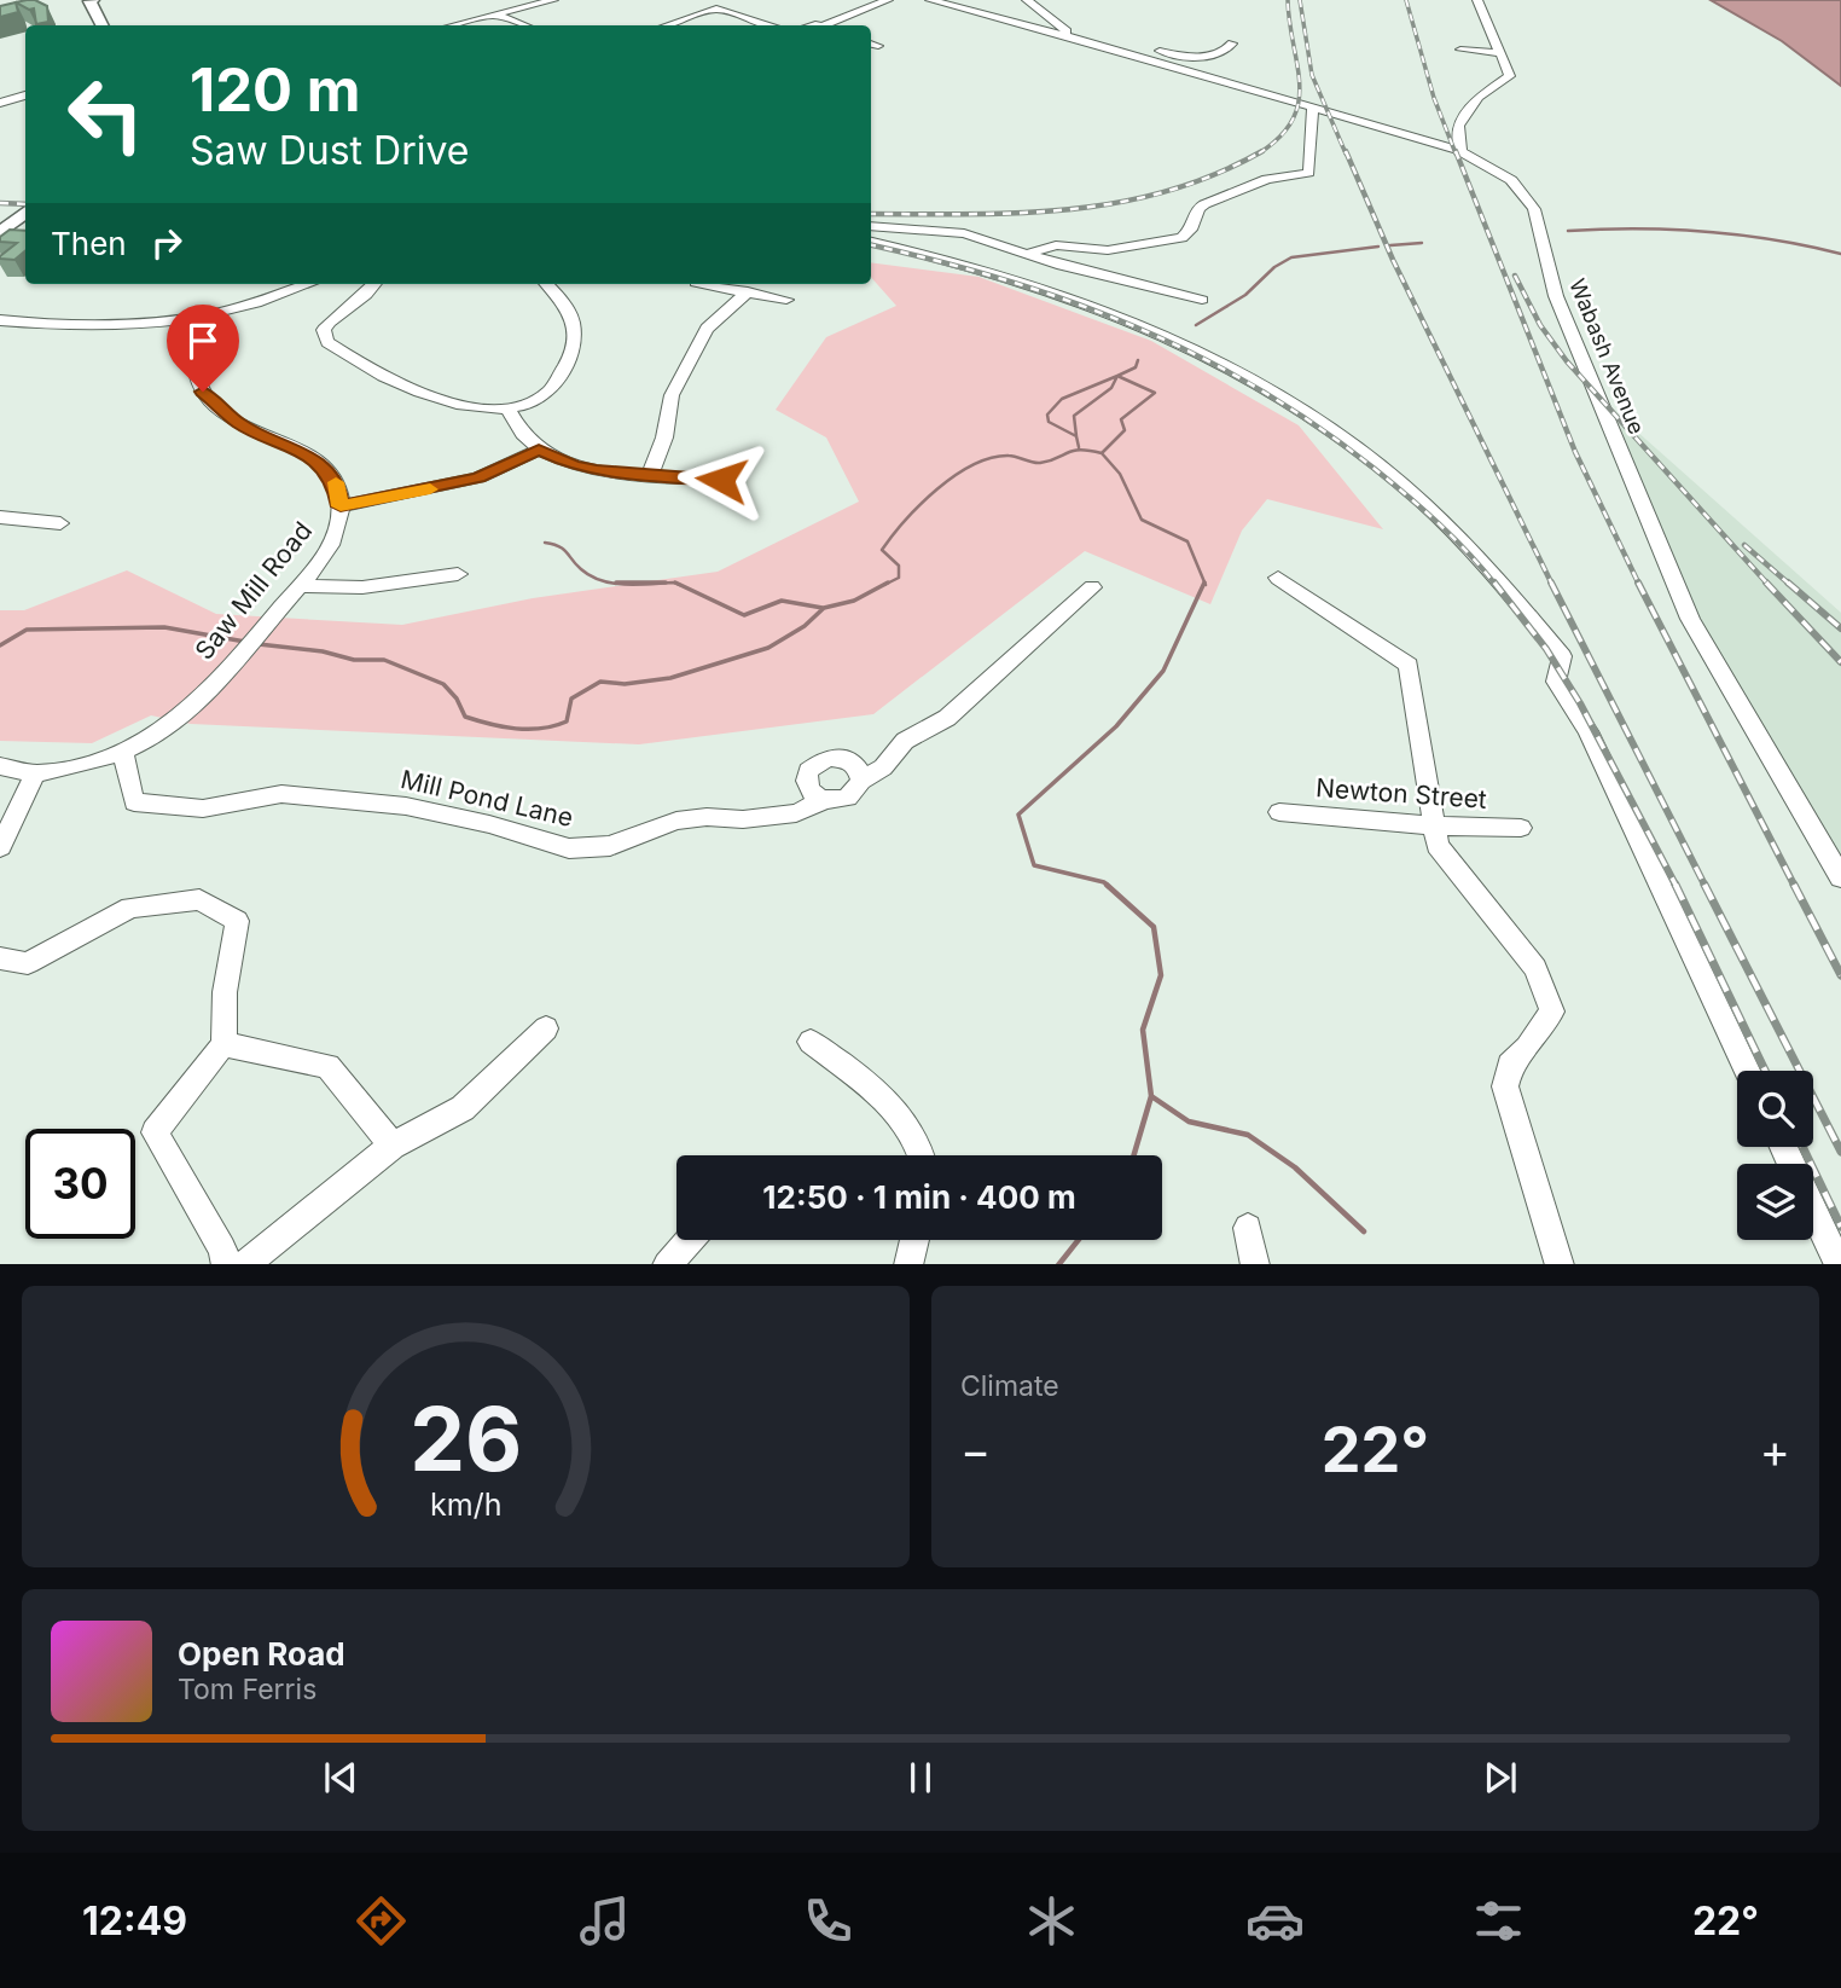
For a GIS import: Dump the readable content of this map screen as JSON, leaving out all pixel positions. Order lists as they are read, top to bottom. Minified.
{"streets":{"street":["Wabash Avenue","Saw Mill Road","Newton Street","Mill Pond Lane"]},"crossings":[["Saw Mill Road","Mill Pond Lane"]],"page":{"turn":["120 m","Saw Dust Drive"],"then":"Then","limit":"30","trip":"12:50 · 1 min · 400 m","tile":"Climate","heat":["−","22°","+"],"song":["Open Road","Tom Ferris"],"tabs":["12:49","22°"],"gauge":["26","km/h"]}}
